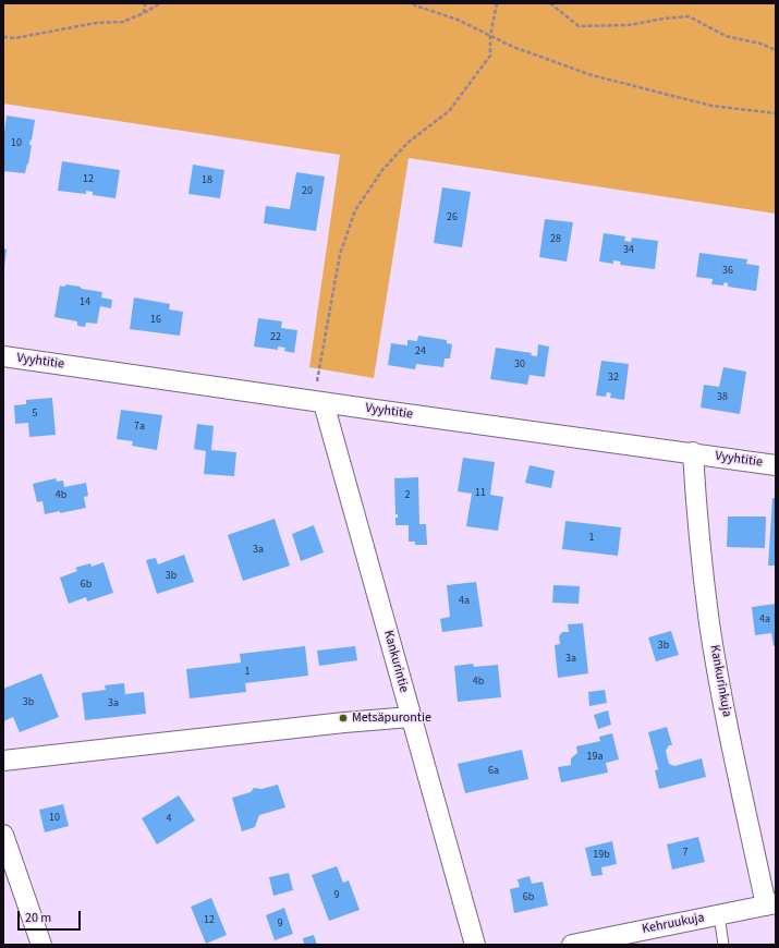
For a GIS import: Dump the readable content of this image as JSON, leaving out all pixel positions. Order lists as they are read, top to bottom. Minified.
{"streets":{"street":["Vyyhtitie","Kankurintie","Kankurinkuja","Kehruukuja"]},"crossings":[["Vyyhtitie","Kankurintie"],["Vyyhtitie","Kankurinkuja"],["Kankurinkuja","Kehruukuja"]],"places":["Metsäpurontie"],"house_numbers":["10","12","18","20","26","28","34","36","14","16","22","24","30","32","38","5","7a","11","4b","2","1","3a","3b","6b","4a","4a","3b","3a","1","4b","3b","3a","19a","6a","10","4","7","19b","9","6b","12","9"],"scale_bar":"20 m"}
